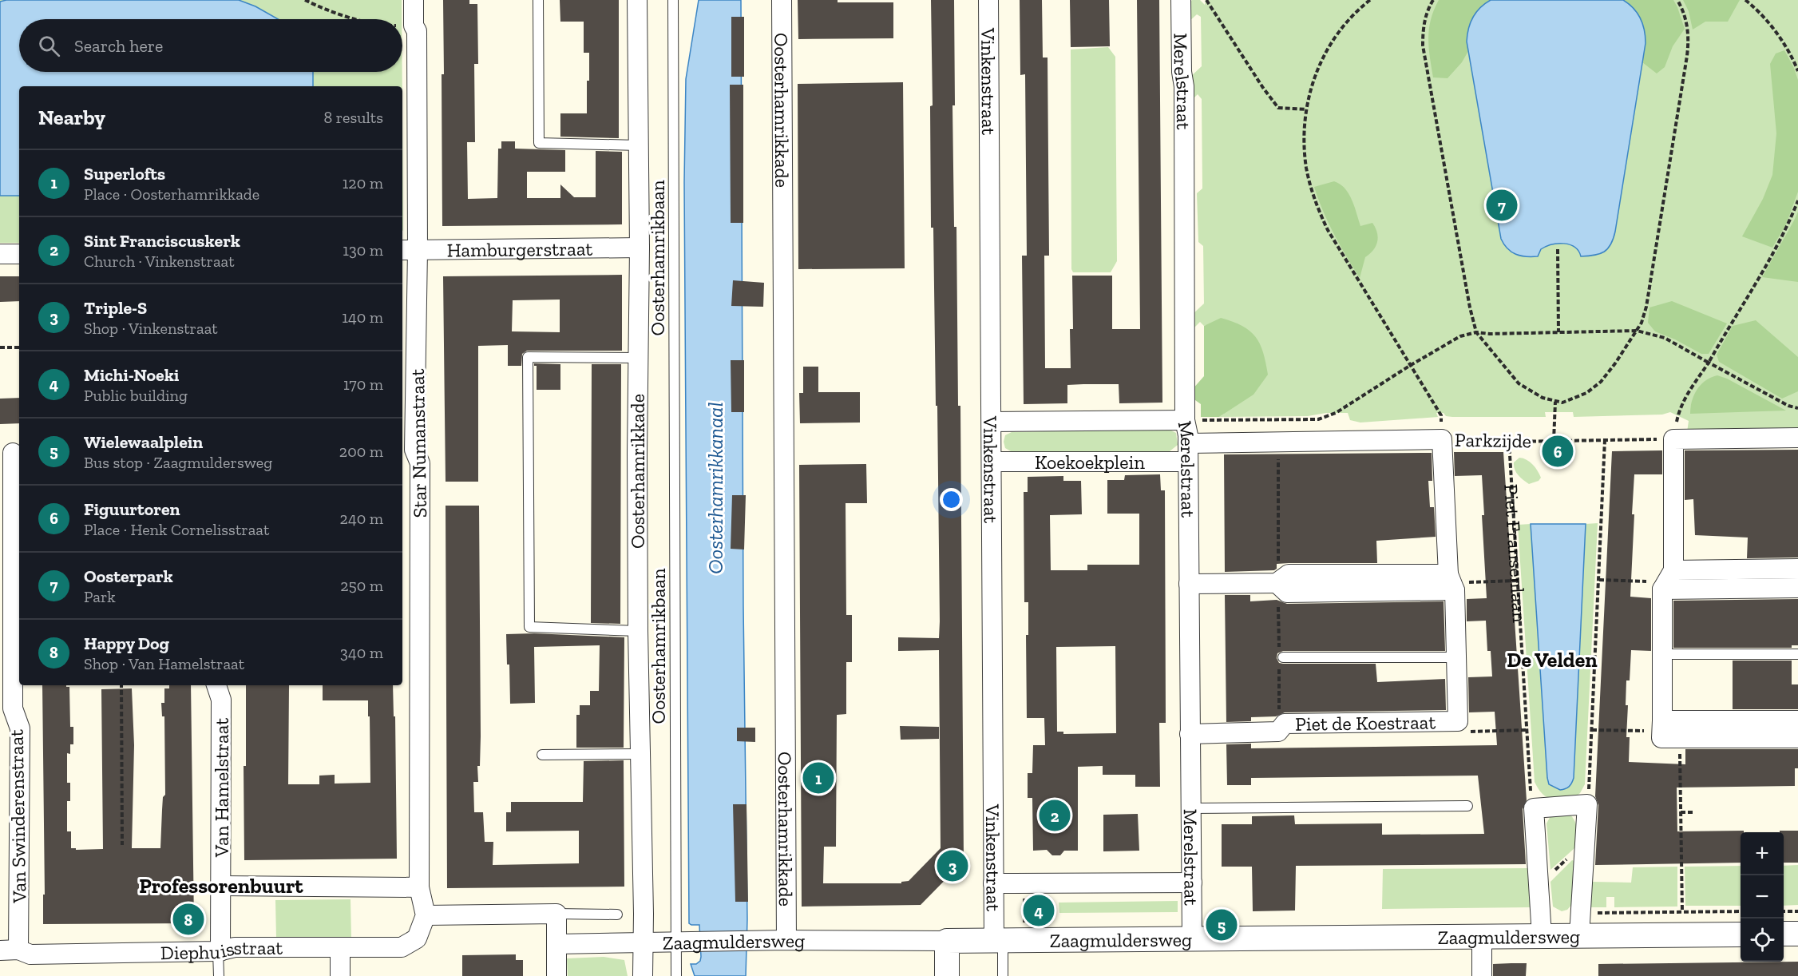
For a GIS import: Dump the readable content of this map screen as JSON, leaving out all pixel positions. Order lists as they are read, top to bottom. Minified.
{"streets":{"street":["Merelstraat","Vinkenstraat","Oosterhamrikkade","Hamburgerstraat","Parkzijde","Star Numanstraat","Koekoekplein","Piet de Koestraat","Van Hamelstraat","Van Swinderenstraat","Zaagmuldersweg","Diephuisstraat"],"lane":["Oosterhamrikbaan"],"path":["Piet Fransenlaan"]},"crossings":[["Merelstraat","Parkzijde"],["Merelstraat","Koekoekplein"],["Merelstraat","Piet de Koestraat"],["Merelstraat","Zaagmuldersweg"],["Vinkenstraat","Koekoekplein"],["Vinkenstraat","Zaagmuldersweg"],["Oosterhamrikkade","Hamburgerstraat"],["Oosterhamrikkade","Zaagmuldersweg"],["Hamburgerstraat","Star Numanstraat"],["Oosterhamrikbaan","Zaagmuldersweg"],["Parkzijde","Koekoekplein"],["Parkzijde","Piet Fransenlaan"],["Van Hamelstraat","Diephuisstraat"],["Van Swinderenstraat","Diephuisstraat"]],"districts":["De Velden","Professorenbuurt"],"water":["Oosterhamrikkanaal"],"page":{"search":"Search here","heading":["Nearby","8 results"],"list":[{"mark":"1","name":"Superlofts","note":"Place · Oosterhamrikkade","value":"120 m"},{"mark":"2","name":"Sint Franciscuskerk","note":"Church · Vinkenstraat","value":"130 m"},{"mark":"3","name":"Triple-S","note":"Shop · Vinkenstraat","value":"140 m"},{"mark":"4","name":"Michi-Noeki","note":"Public building","value":"170 m"},{"mark":"5","name":"Wielewaalplein","note":"Bus stop · Zaagmuldersweg","value":"200 m"},{"mark":"6","name":"Figuurtoren","note":"Place · Henk Cornelisstraat","value":"240 m"},{"mark":"7","name":"Oosterpark","note":"Park","value":"250 m"},{"mark":"8","name":"Happy Dog","note":"Shop · Van Hamelstraat","value":"340 m"}],"pins":["7","6","1","2","3","4","8","5"],"map_buttons":["+","−"]}}
